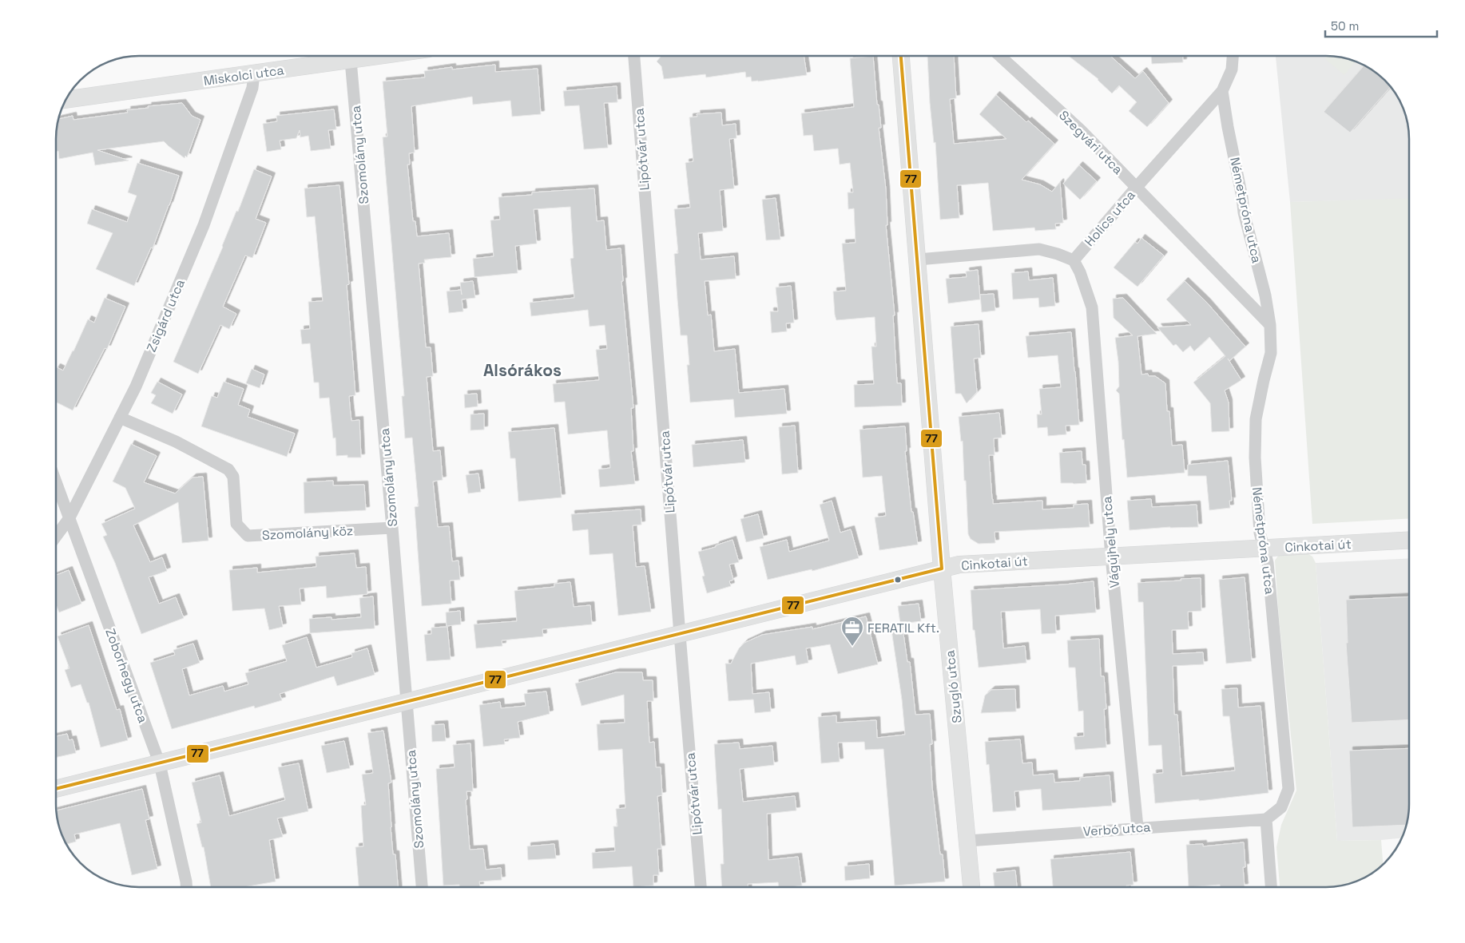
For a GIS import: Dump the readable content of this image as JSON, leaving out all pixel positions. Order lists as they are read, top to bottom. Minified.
{"streets":{"street":["Miskolci utca","Szegvári utca","Lipótvár utca","Szomolány utca","Németpróna utca","Holics utca","Zsigárd utca","Szomolány köz","Vágújhely utca","Cinkotai út","Zoborhegy utca","Szugló utca","Verbó utca"]},"crossings":[["Miskolci utca","Szomolány utca"],["Miskolci utca","Zsigárd utca"],["Szegvári utca","Németpróna utca"],["Szegvári utca","Holics utca"],["Lipótvár utca","Cinkotai út"],["Szomolány utca","Szomolány köz"],["Szomolány utca","Cinkotai út"],["Németpróna utca","Holics utca"],["Németpróna utca","Cinkotai út"],["Németpróna utca","Verbó utca"],["Holics utca","Vágújhely utca"],["Zsigárd utca","Szomolány köz"],["Zsigárd utca","Zoborhegy utca"],["Vágújhely utca","Cinkotai út"],["Vágújhely utca","Verbó utca"],["Cinkotai út","Zoborhegy utca"],["Cinkotai út","Szugló utca"],["Szugló utca","Verbó utca"]],"districts":["Alsórákos"],"places":{"office":["FERATIL Kft."]},"lines":["transit line 77"],"scale_bar":"50 m"}
